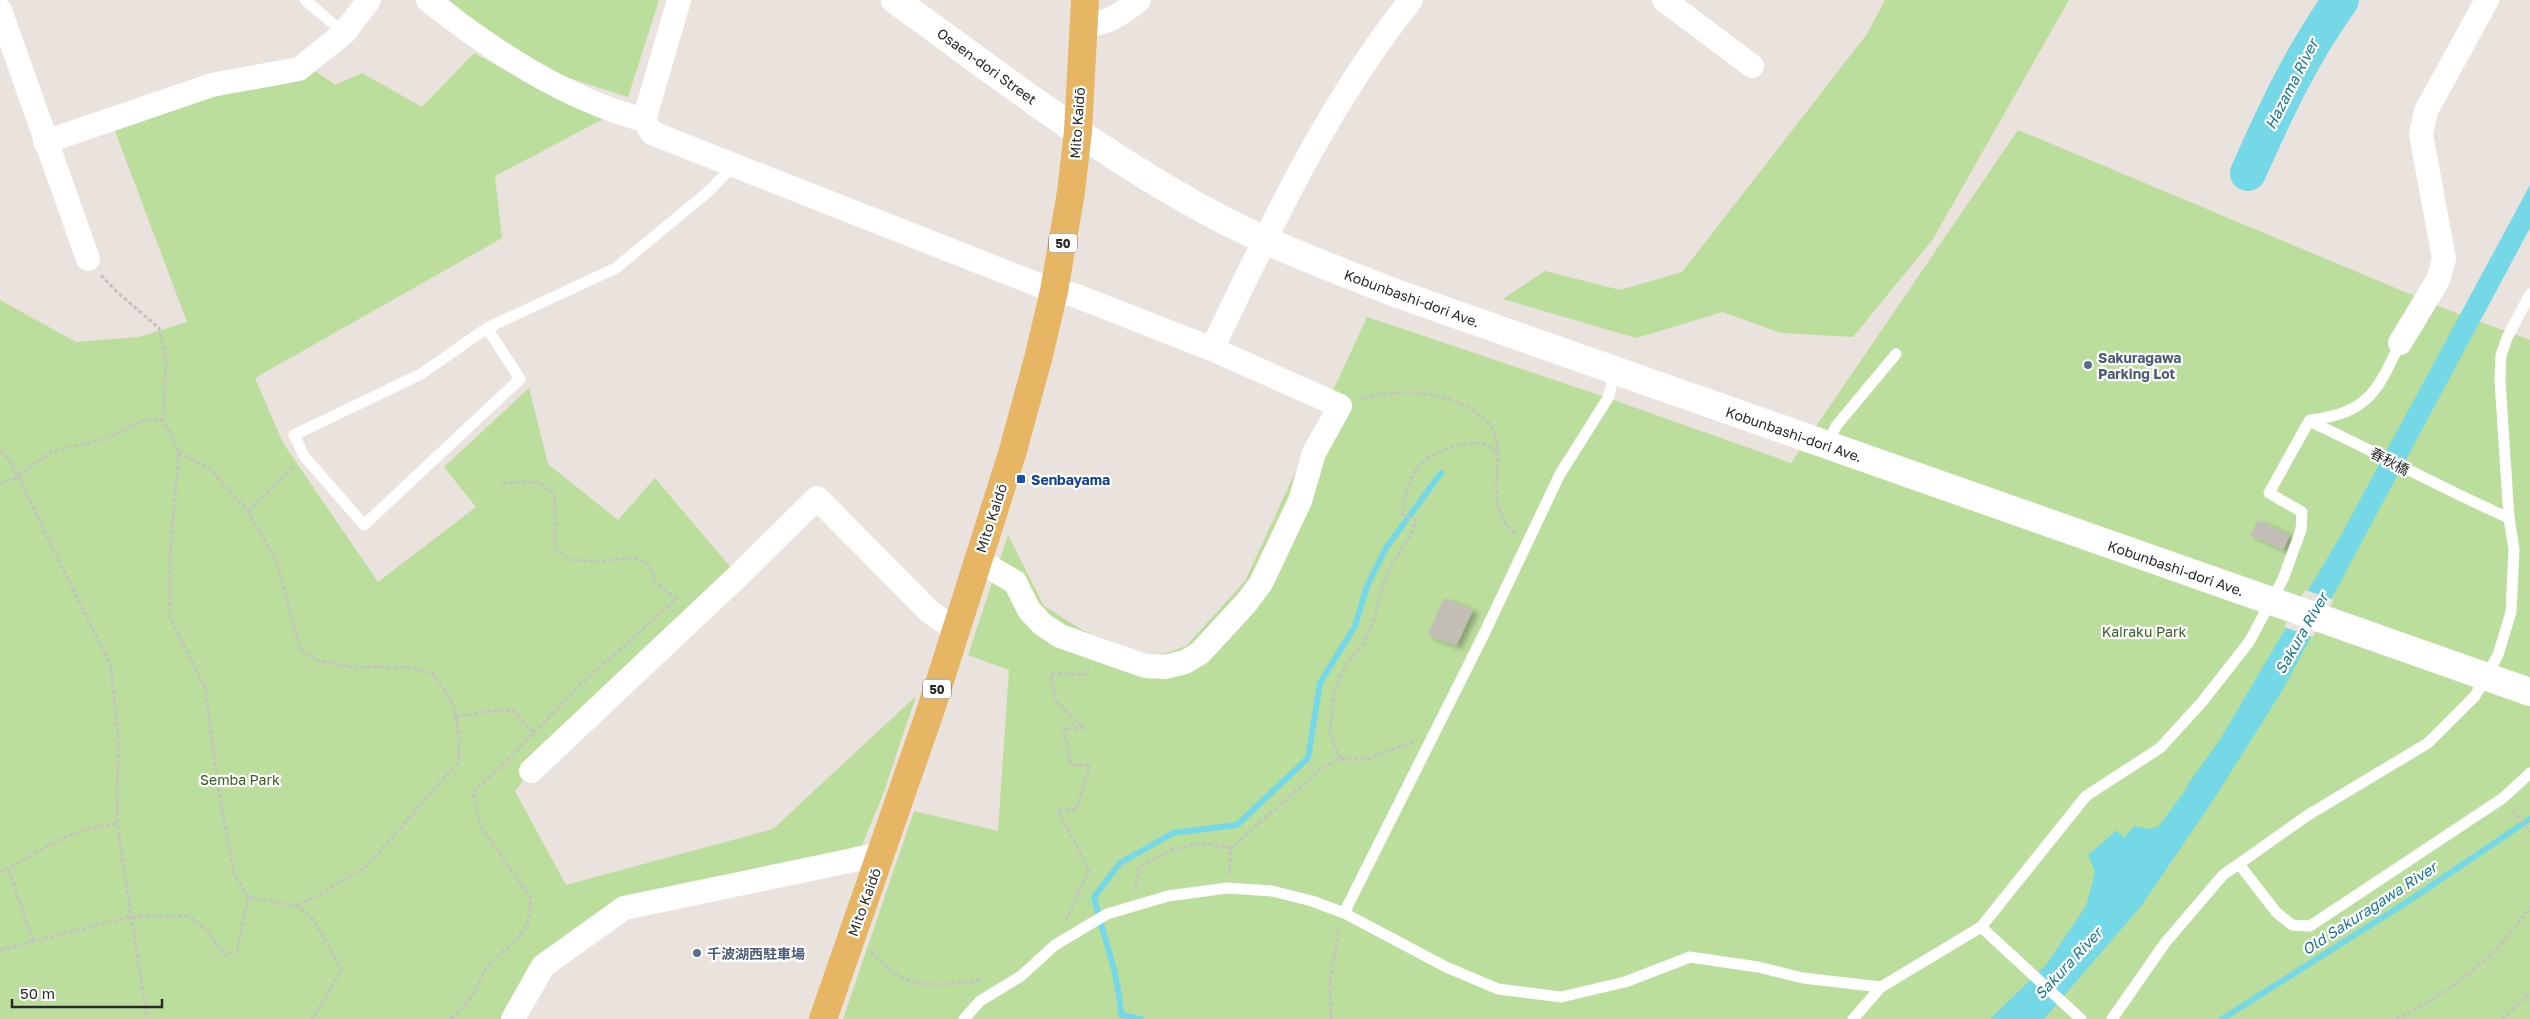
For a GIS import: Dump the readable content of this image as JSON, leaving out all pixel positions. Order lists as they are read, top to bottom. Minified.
{"streets":{"main road":["Mito Kaidō","50"],"street":["Osaen-dori Street","Kobunbashi-dori Ave."],"lane":["春秋橋"]},"crossings":[["Osaen-dori Street","Mito Kaidō"],["Osaen-dori Street","Kobunbashi-dori Ave."],["Mito Kaidō","Kobunbashi-dori Ave."]],"water":["Hazama River","Sakura River","Old Sakuragawa River"],"parks":["Kairaku Park","Semba Park"],"places":{"other":["Sakuragawa Parking Lot","千波湖西駐車場"],"transit":["Senbayama"]},"scale_bar":"50 m"}
